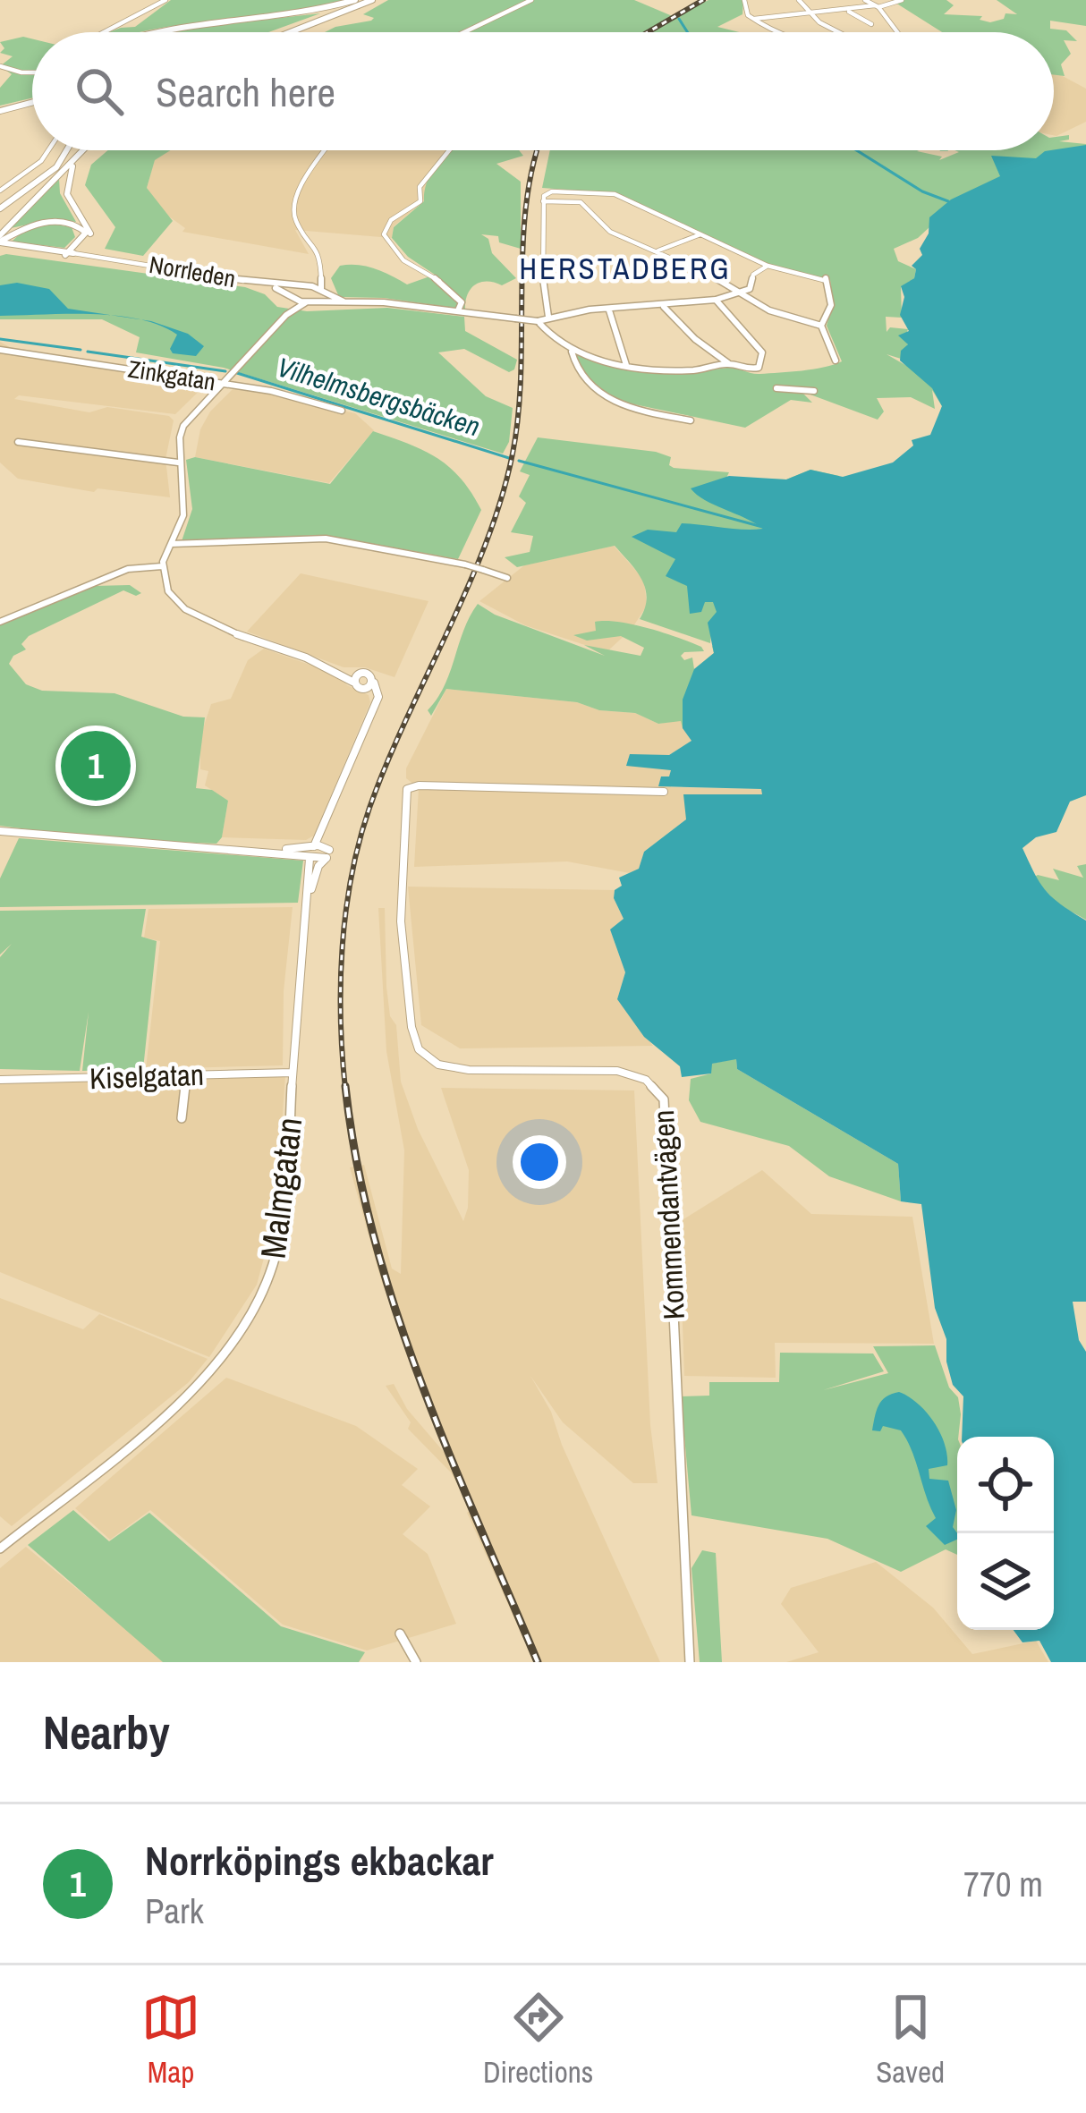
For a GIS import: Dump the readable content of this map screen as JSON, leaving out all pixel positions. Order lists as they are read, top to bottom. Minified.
{"streets":{"street":["Norrleden","Zinkgatan","Kiselgatan","Malmgatan","Kommendantvägen"]},"crossings":[["Kiselgatan","Malmgatan"]],"districts":["HERSTADBERG"],"water":["Vilhelmsbergsbäcken"],"page":{"search":"Search here","pins":"1","heading":"Nearby","list":[{"mark":"1","name":"Norrköpings ekbackar","note":"Park","value":"770 m"}],"nav":["Map","Directions","Saved"]}}
